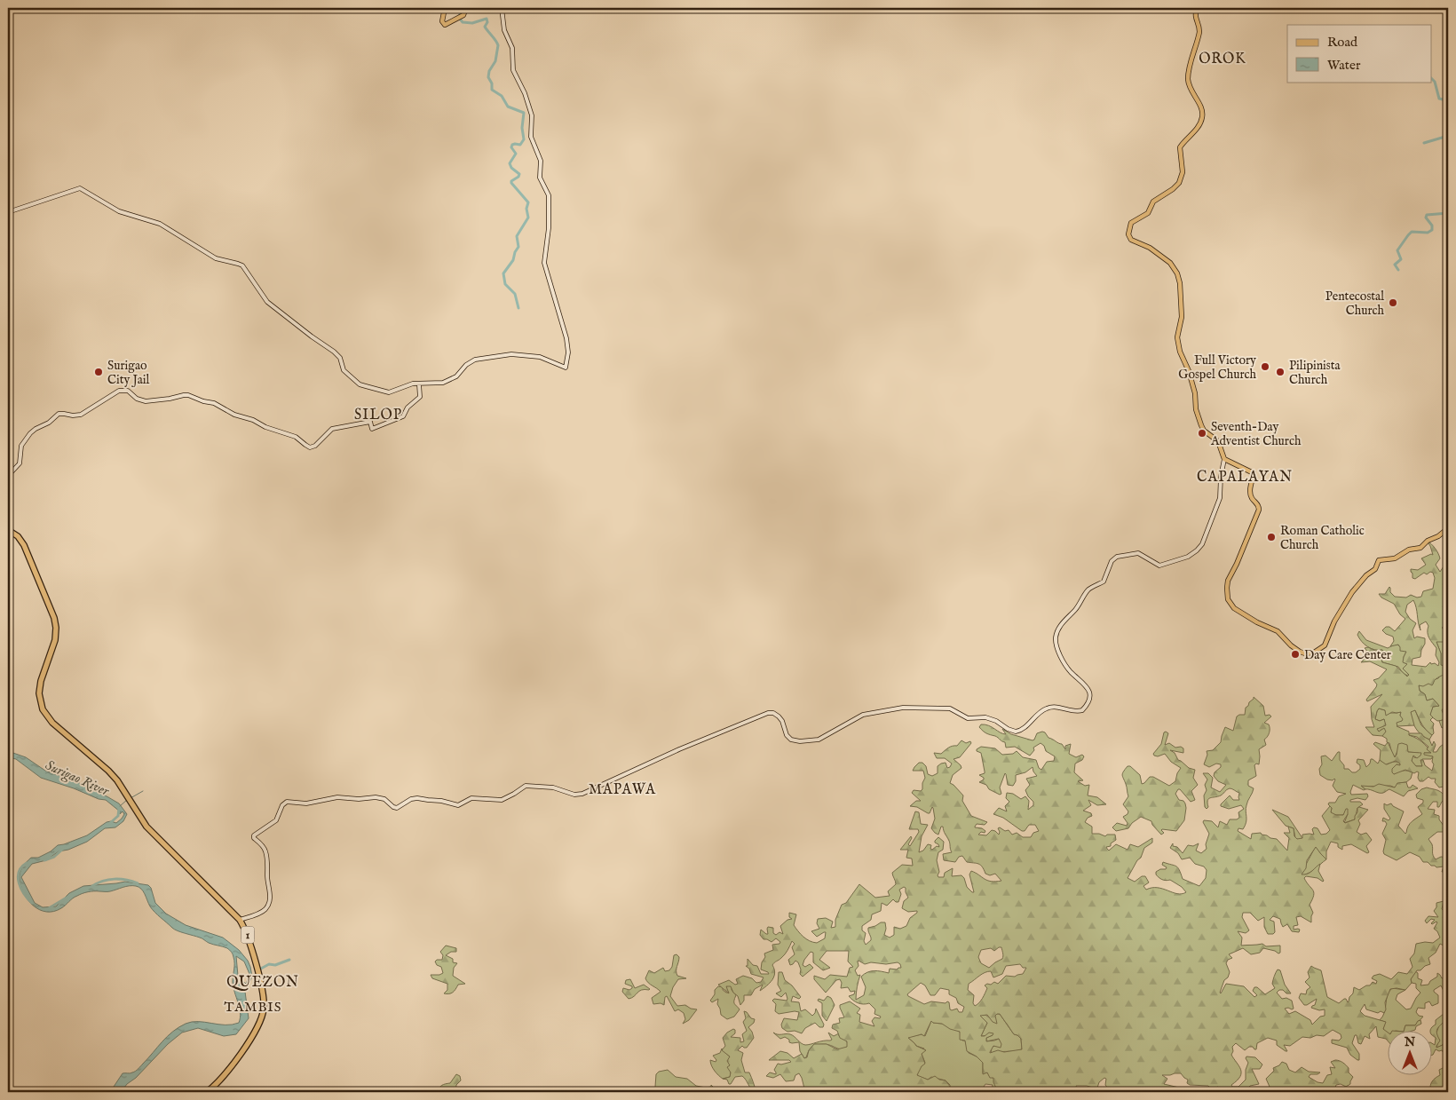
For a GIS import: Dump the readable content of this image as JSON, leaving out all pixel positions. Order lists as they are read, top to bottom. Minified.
{"streets":{"highway":["1"]},"districts":["OROK","SILOP","CAPALAYAN","MAPAWA","QUEZON","TAMBIS"],"water":["Surigao River"],"places":["Pentecostal Church","Full Victory Gospel Church","Surigao City Jail","Pilipinista Church","Seventh-Day Adventist Church","Roman Catholic Church","Day Care Center"],"legend":["Road","Water"],"north":"top"}
